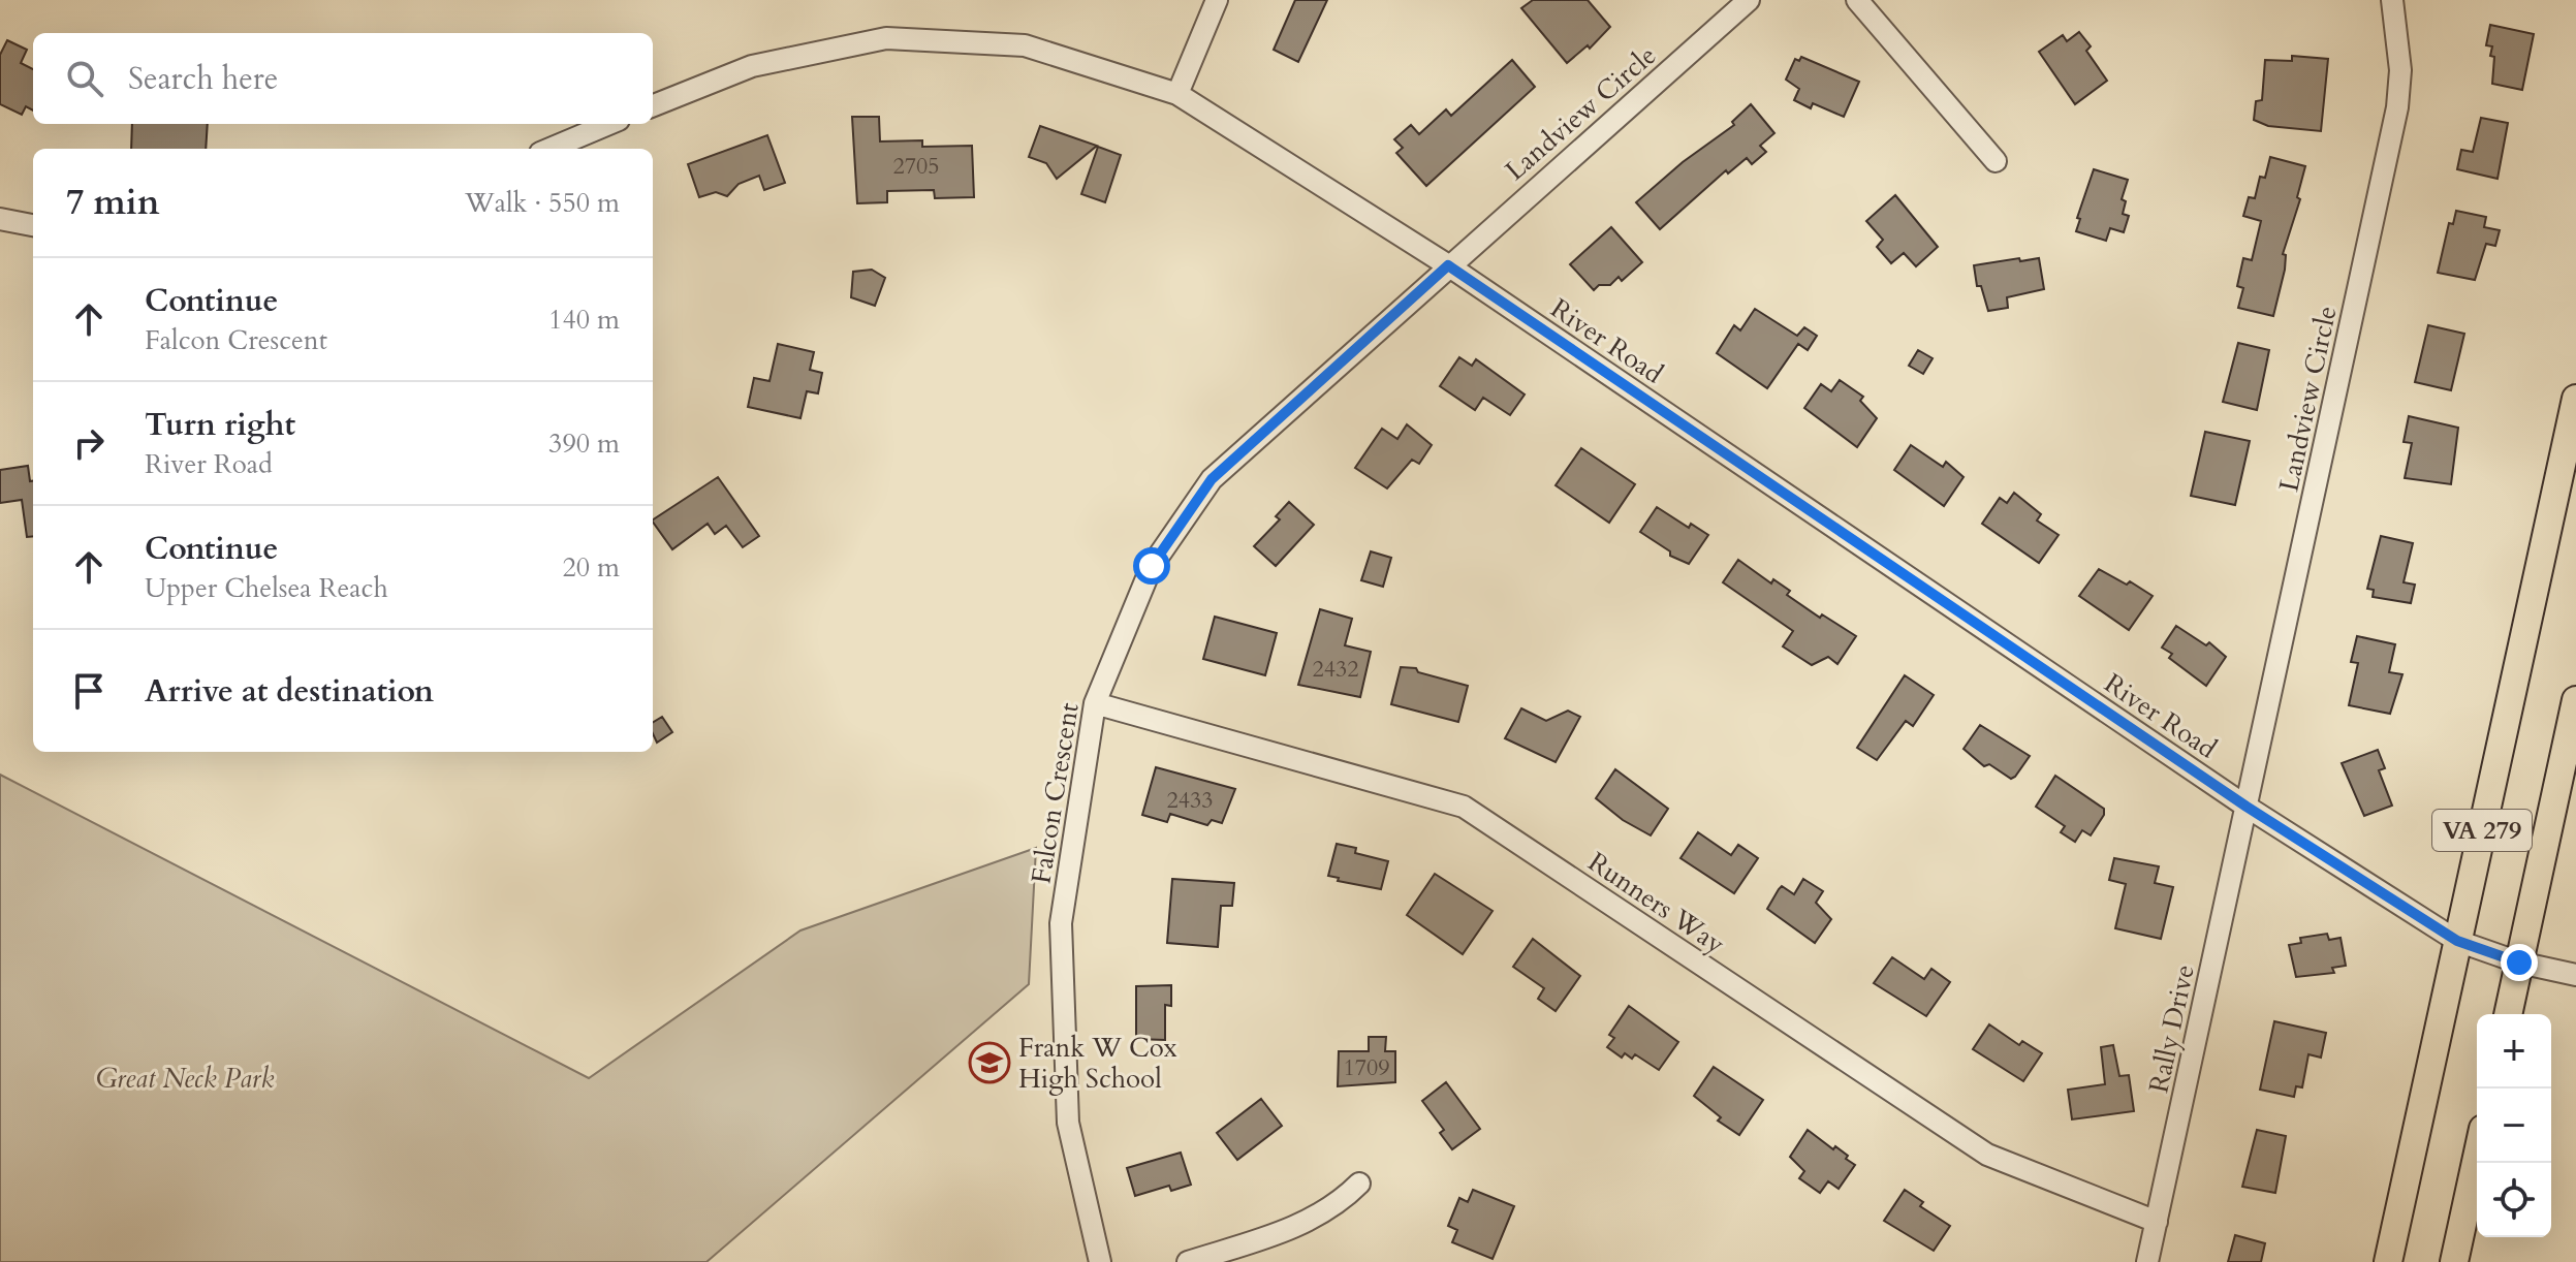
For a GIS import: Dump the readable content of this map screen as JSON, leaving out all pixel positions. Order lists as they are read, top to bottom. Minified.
{"streets":{"main road":["VA 279"],"street":["Landview Circle","River Road","Falcon Crescent","Runners Way","Rally Drive"]},"crossings":[["Landview Circle","River Road"],["Landview Circle","Falcon Crescent"],["Landview Circle","Rally Drive"],["River Road","Falcon Crescent"],["River Road","VA 279"],["River Road","Rally Drive"],["Falcon Crescent","Runners Way"],["Runners Way","Rally Drive"]],"parks":["Great Neck Park"],"places":{"school or university":["Frank W Cox High School"]},"house_numbers":["2705","2432","2433","1709"],"page":{"search":"Search here","heading":["7 min","Walk · 550 m"],"list":[["Continue","Falcon Crescent","140 m"],["Turn right","River Road","390 m"],["Continue","Upper Chelsea Reach","20 m"],"Arrive at destination"],"map_buttons":["+","−"]}}
